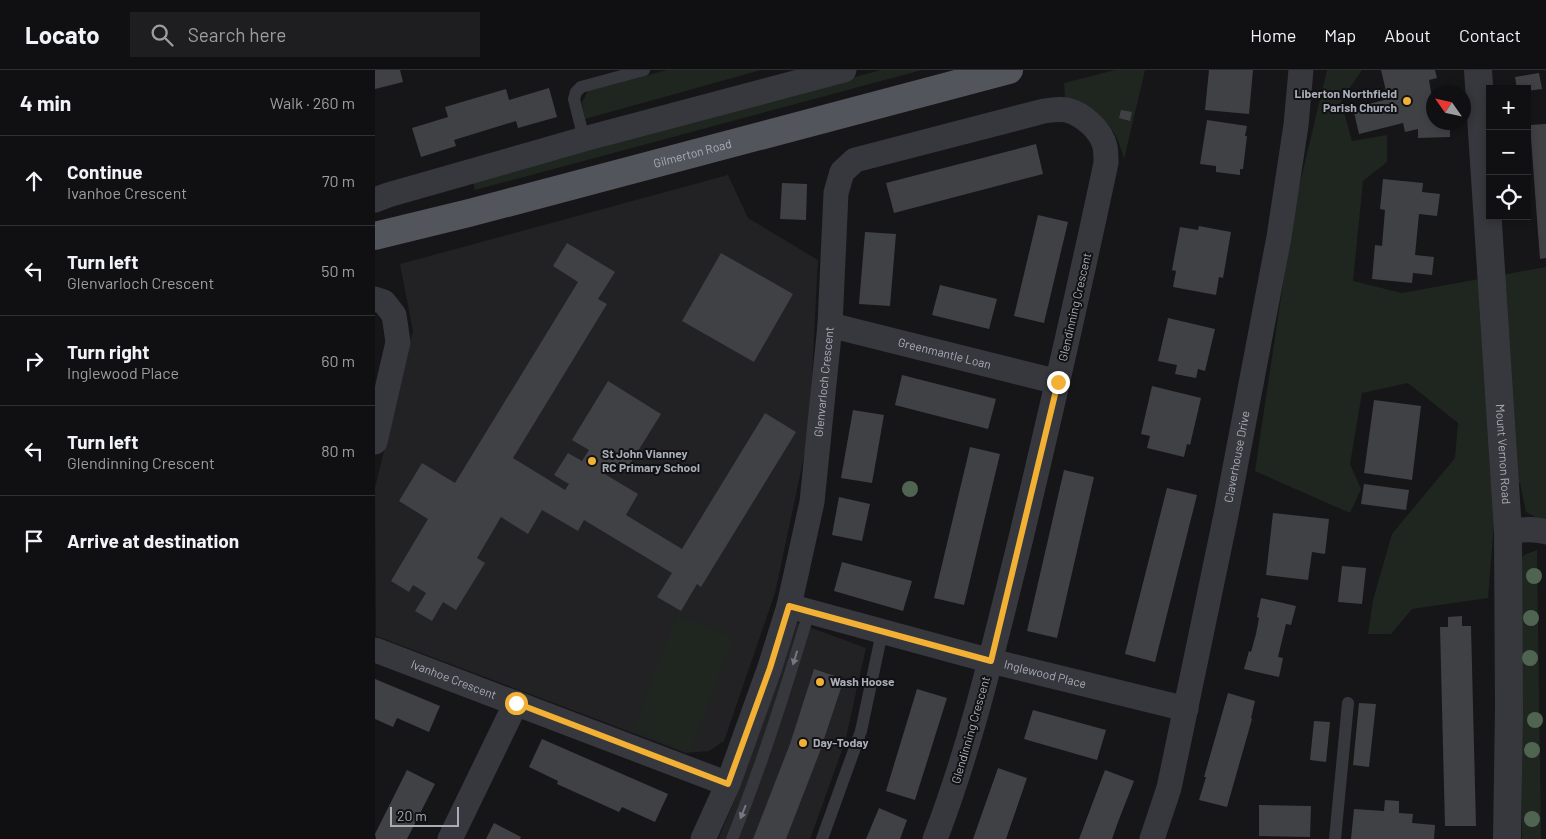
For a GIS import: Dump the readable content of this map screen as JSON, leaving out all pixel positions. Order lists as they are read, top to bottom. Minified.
{"streets":{"main road":["Gilmerton Road"],"street":["Glendinning Crescent","Greenmantle Loan","Glenvarloch Crescent","Mount Vernon Road","Claverhouse Drive","Inglewood Place","Ivanhoe Crescent"]},"crossings":[["Glendinning Crescent","Greenmantle Loan"],["Glendinning Crescent","Glenvarloch Crescent"],["Glendinning Crescent","Inglewood Place"],["Greenmantle Loan","Glenvarloch Crescent"],["Glenvarloch Crescent","Inglewood Place"],["Glenvarloch Crescent","Ivanhoe Crescent"],["Claverhouse Drive","Inglewood Place"]],"places":["Liberton Northfield Parish Church","St John Vianney RC Primary School","Wash Hoose","Day-Today"],"scale_bar":"20 m","north":"top left","page":{"header":"Locato","search":"Search here","nav":["Home","Map","About","Contact"],"heading":["4 min","Walk · 260 m"],"map_buttons":["+","−"],"list":[["Continue","Ivanhoe Crescent","70 m"],["Turn left","Glenvarloch Crescent","50 m"],["Turn right","Inglewood Place","60 m"],["Turn left","Glendinning Crescent","80 m"],"Arrive at destination"],"scale":"20 m"}}
